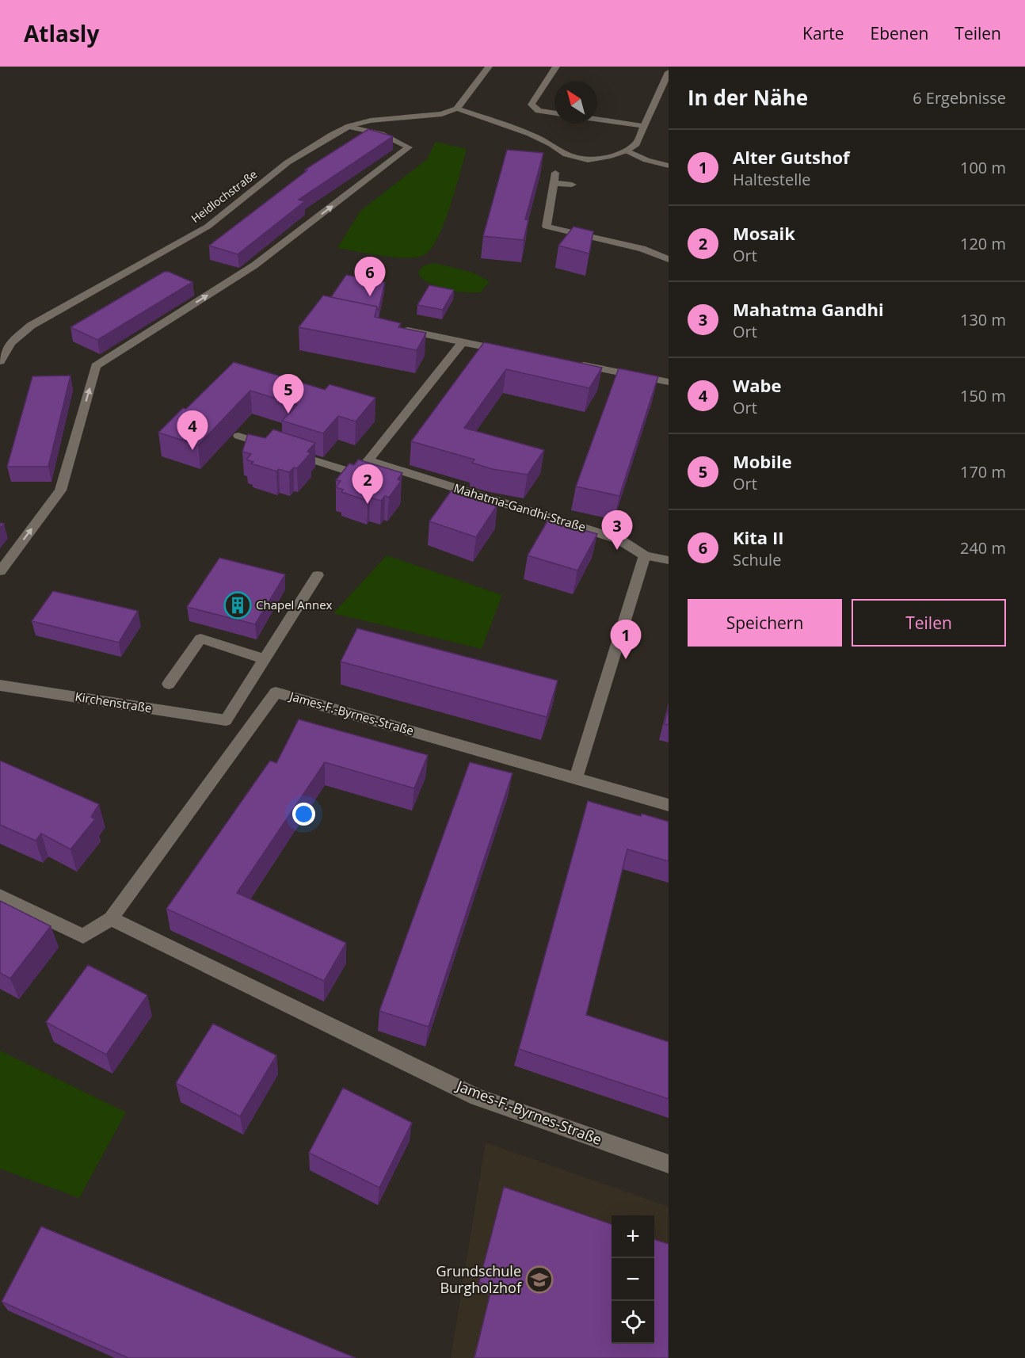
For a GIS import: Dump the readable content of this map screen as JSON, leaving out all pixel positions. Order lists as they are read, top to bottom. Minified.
{"streets":{"street":["Heidlochstraße","Mahatma-Gandhi-Straße","Kirchenstraße","James-F.-Byrnes-Straße"]},"places":{"building":["Chapel Annex"],"school or university":["Grundschule Burgholzhof"]},"north":"top left","page":{"header":"Atlasly","nav":["Karte","Ebenen","Teilen"],"heading":["In der Nähe","6 Ergebnisse"],"list":[{"mark":"1","name":"Alter Gutshof","note":"Haltestelle","value":"100 m"},{"mark":"2","name":"Mosaik","note":"Ort","value":"120 m"},{"mark":"3","name":"Mahatma Gandhi","note":"Ort","value":"130 m"},{"mark":"4","name":"Wabe","note":"Ort","value":"150 m"},{"mark":"5","name":"Mobile","note":"Ort","value":"170 m"},{"mark":"6","name":"Kita II","note":"Schule","value":"240 m"}],"pins":["6","5","4","2","3","1"],"buttons":["Speichern","Teilen"],"map_buttons":["+","−"]}}
